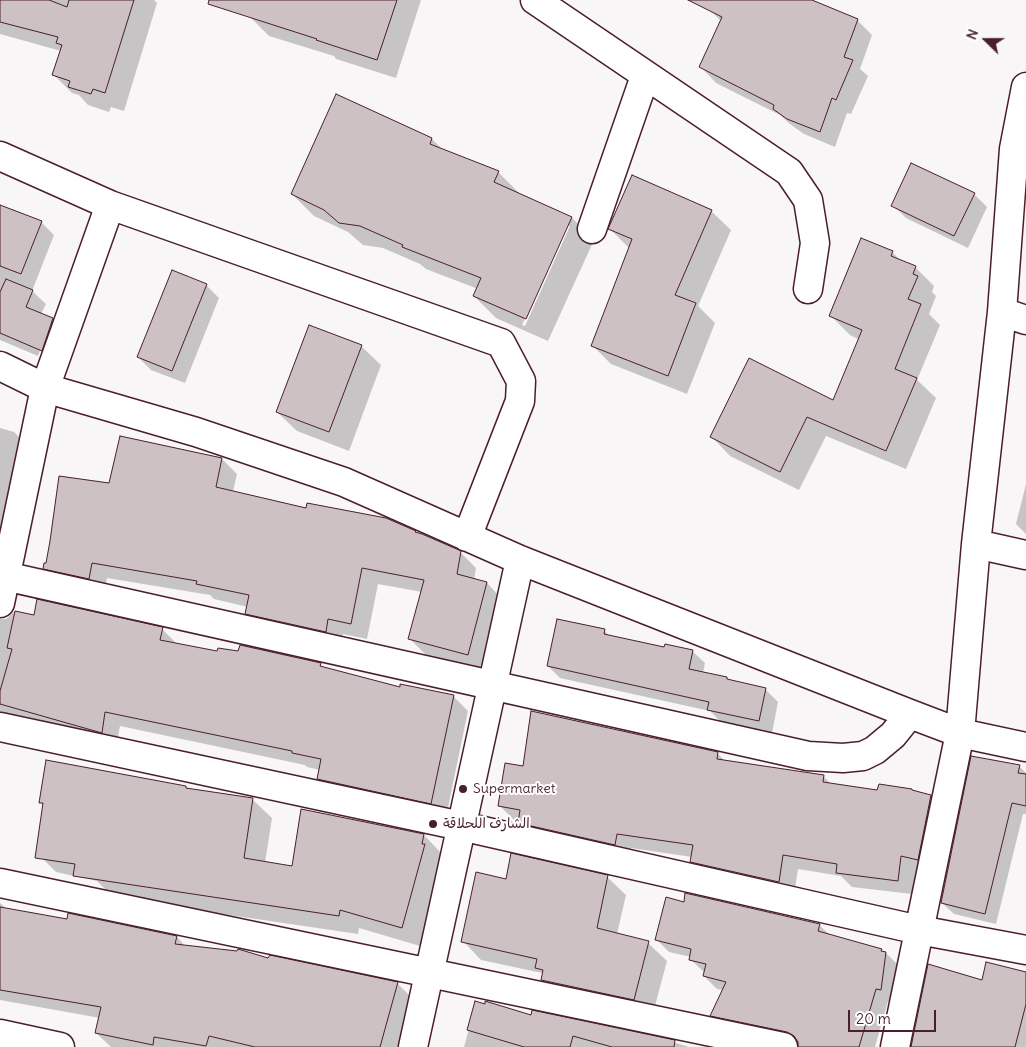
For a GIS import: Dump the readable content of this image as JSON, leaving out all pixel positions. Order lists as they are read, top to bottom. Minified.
{"places":["Supermarket","الشارف اللحلاقة"],"scale_bar":"20 m","north":"left"}
